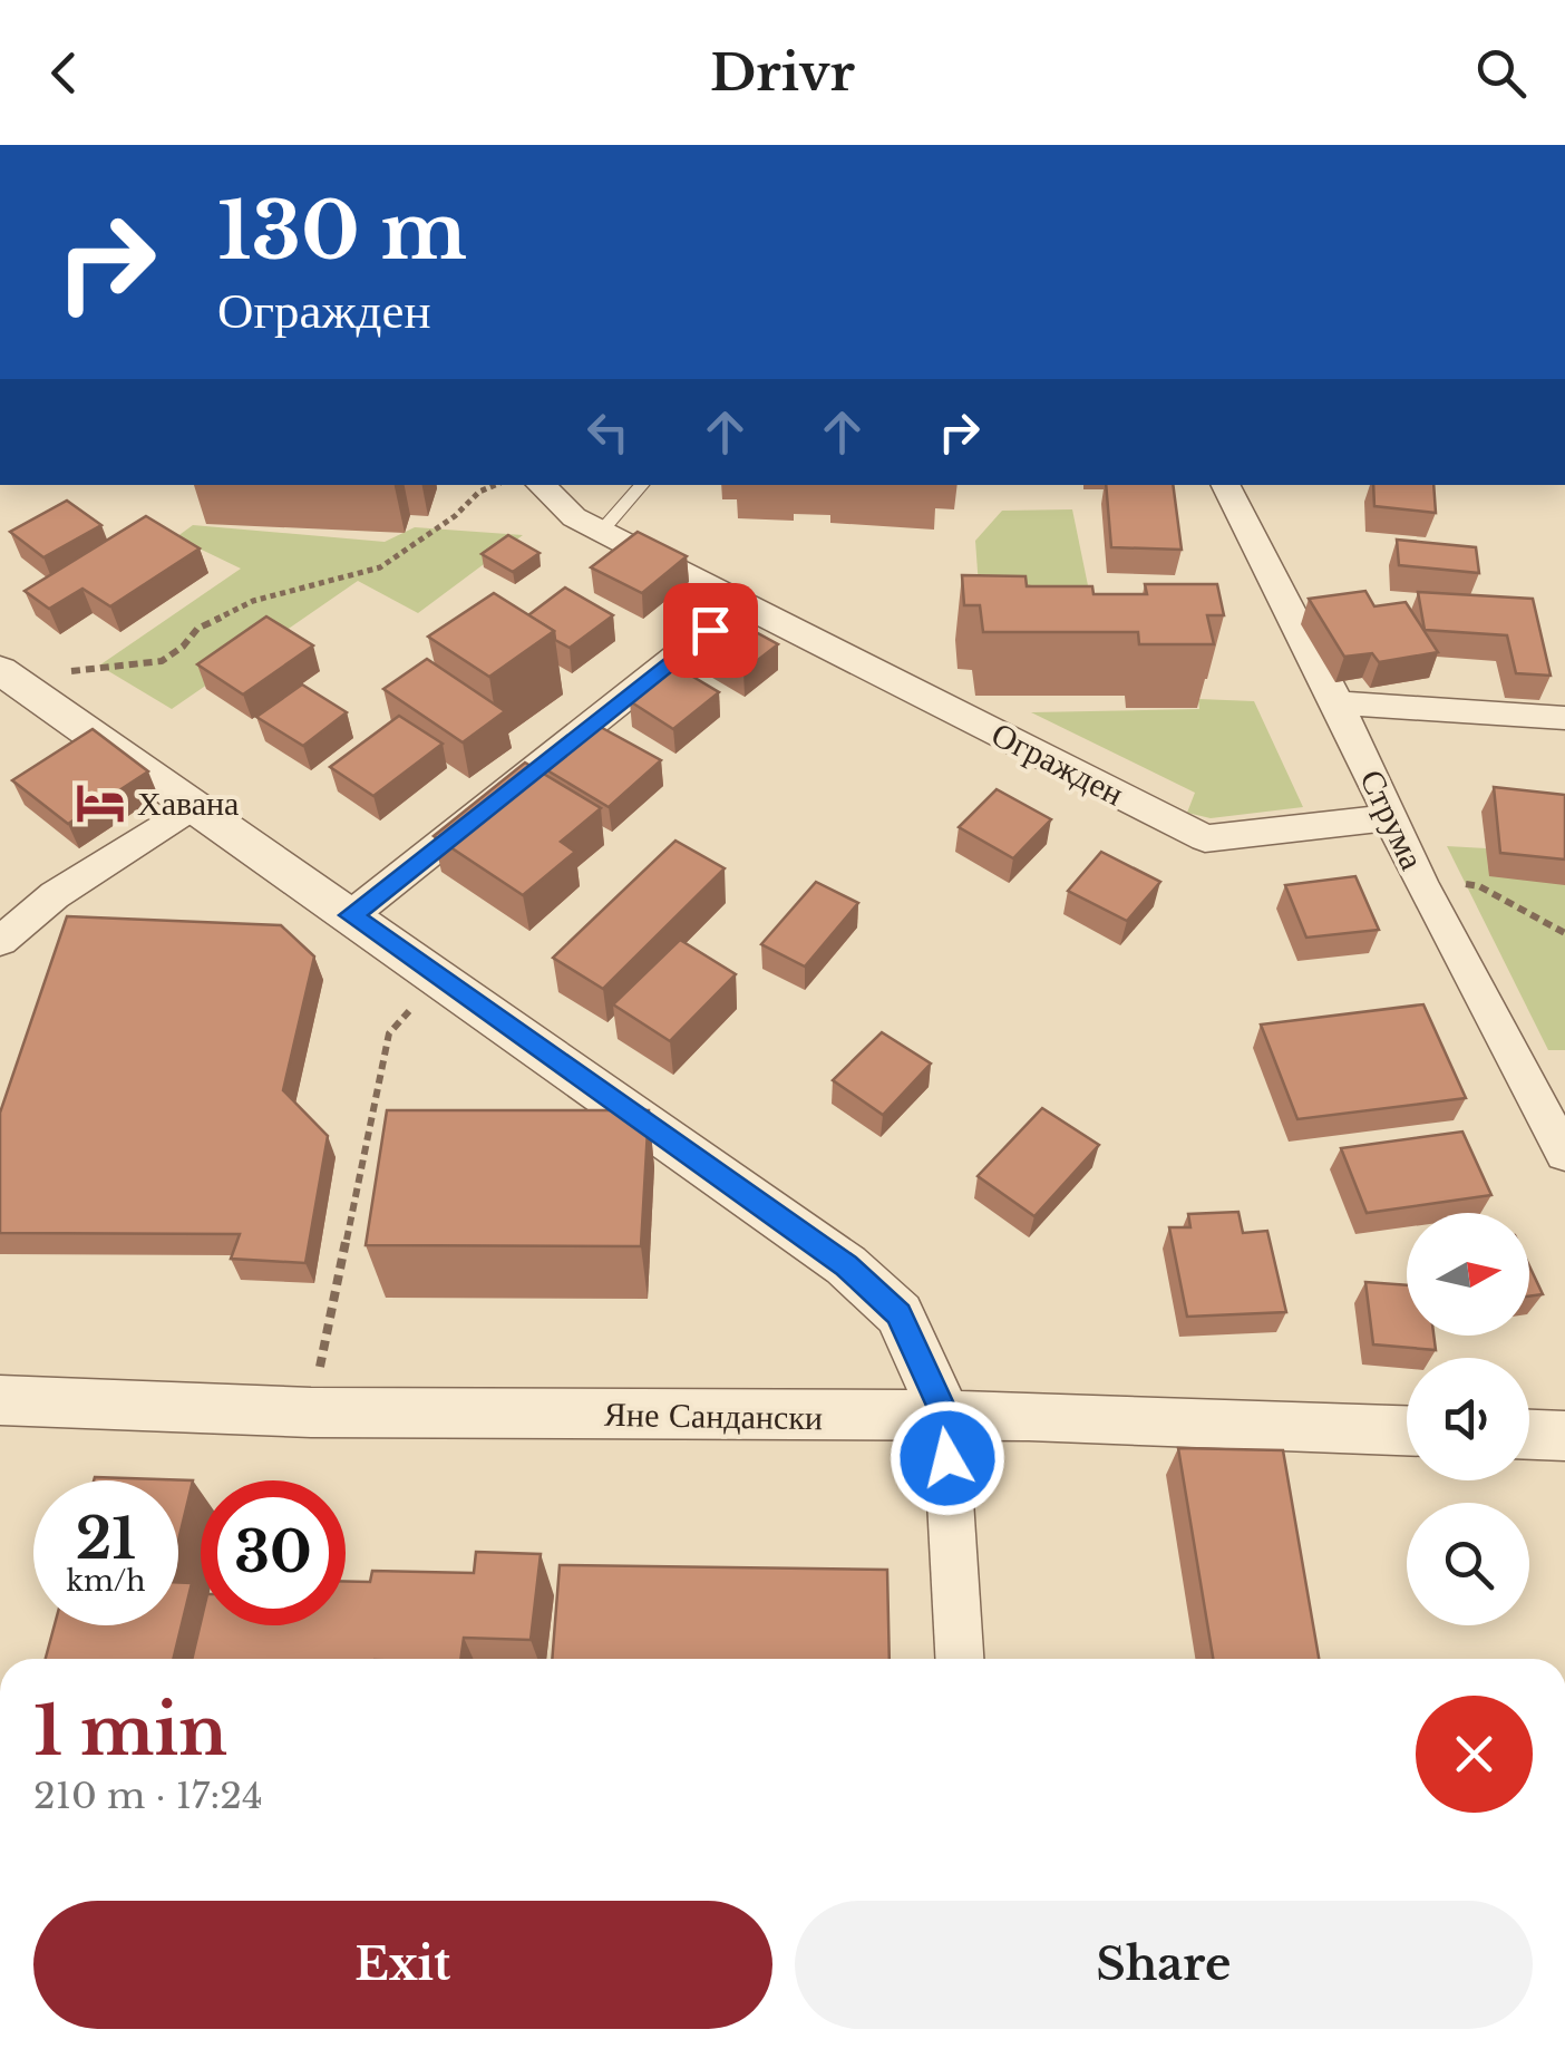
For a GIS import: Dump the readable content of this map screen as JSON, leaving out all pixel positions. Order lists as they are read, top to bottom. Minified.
{"streets":{"street":["Огражден","Струма","Яне Сандански"]},"crossings":[["Огражден","Струма"]],"places":{"hotel":["Хавана"]},"north":"right","page":{"header":"Drivr","turn":["130 m","Огражден"],"speed":"21 km/h","limit":"30","heading":["1 min","210 m · 17:24"],"buttons":["Exit","Share"]}}
